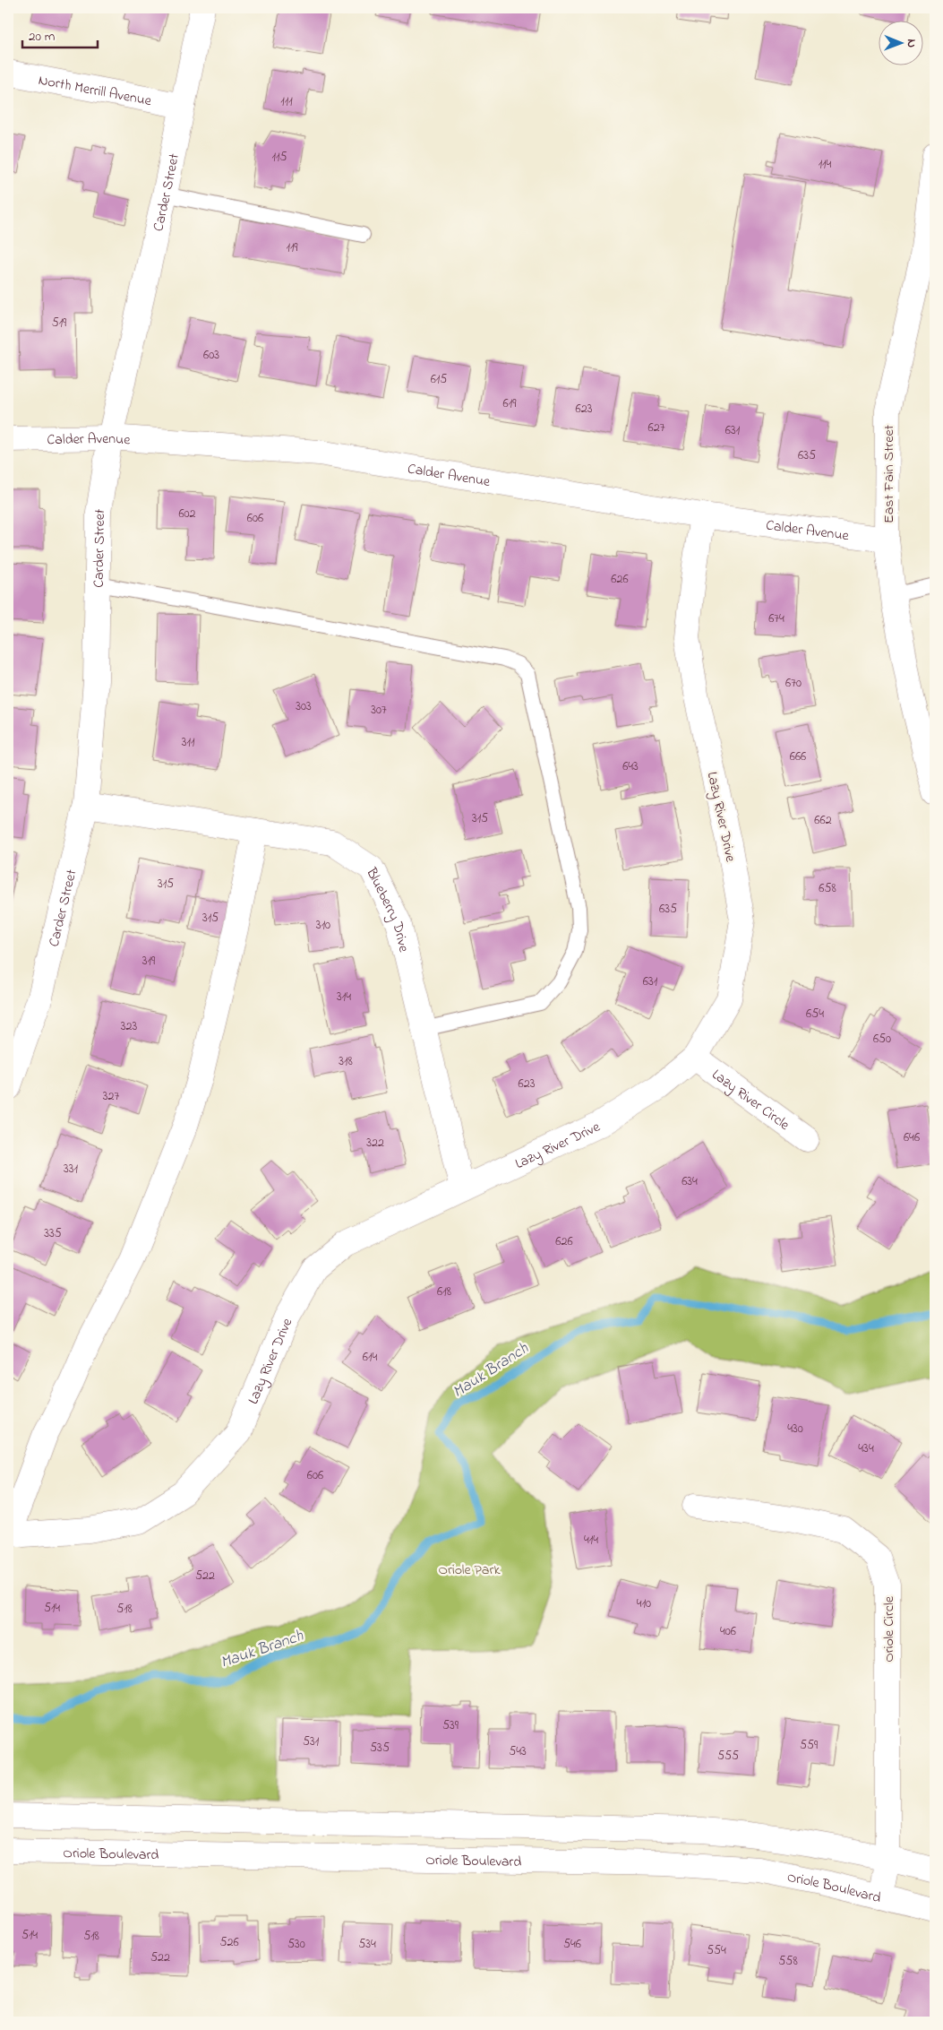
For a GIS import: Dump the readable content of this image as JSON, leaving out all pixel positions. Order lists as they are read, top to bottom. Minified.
{"streets":{"street":["North Merrill Avenue","Carder Street","Calder Avenue","East Fain Street","Lazy River Drive","Blueberry Drive","Lazy River Circle","Oriole Circle","Oriole Boulevard"]},"crossings":[["North Merrill Avenue","Carder Street"],["Carder Street","Calder Avenue"],["Carder Street","Blueberry Drive"],["Calder Avenue","East Fain Street"],["Calder Avenue","Lazy River Drive"],["Lazy River Drive","Blueberry Drive"],["Lazy River Drive","Lazy River Circle"],["Oriole Circle","Oriole Boulevard"]],"water":["Mauk Branch"],"parks":["Oriole Park"],"house_numbers":["111","115","114","119","519","603","615","619","623","627","631","635","602","606","626","674","670","303","307","311","666","643","315","662","315","658","635","315","310","319","631","314","654","323","650","318","623","327","646","322","331","634","335","626","618","614","430","434","606","414","522","410","514","518","406","539","531","559","535","543","555","514","518","526","530","534","546","554","522","558"],"scale_bar":"20 m","north":"right"}
